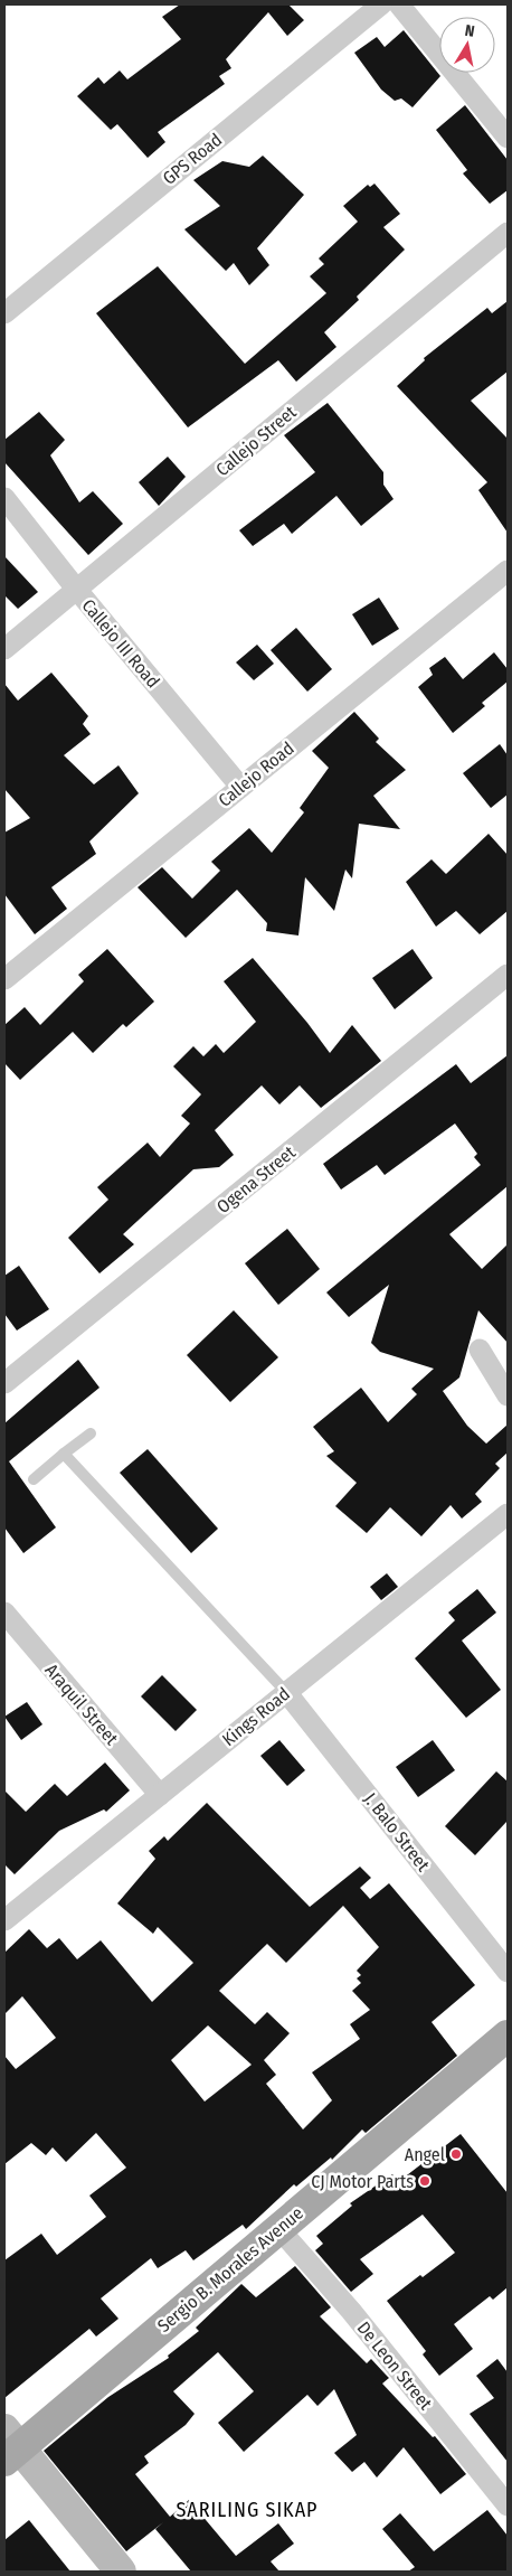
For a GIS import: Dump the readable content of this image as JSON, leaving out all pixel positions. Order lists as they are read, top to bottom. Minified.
{"streets":{"main road":["Sergio B. Morales Avenue"],"street":["GPS Road","Callejo Street","Callejo III Road","Callejo Road","Ogena Street","Araquil Street","Kings Road","J. Balo Street","De Leon Street"]},"crossings":[["Callejo Street","Callejo III Road"],["Callejo III Road","Callejo Road"],["Araquil Street","Kings Road"],["Kings Road","J. Balo Street"],["Sergio B. Morales Avenue","De Leon Street"]],"districts":["SARILING SIKAP"],"places":["Angel","CJ Motor Parts"],"north":"top"}
